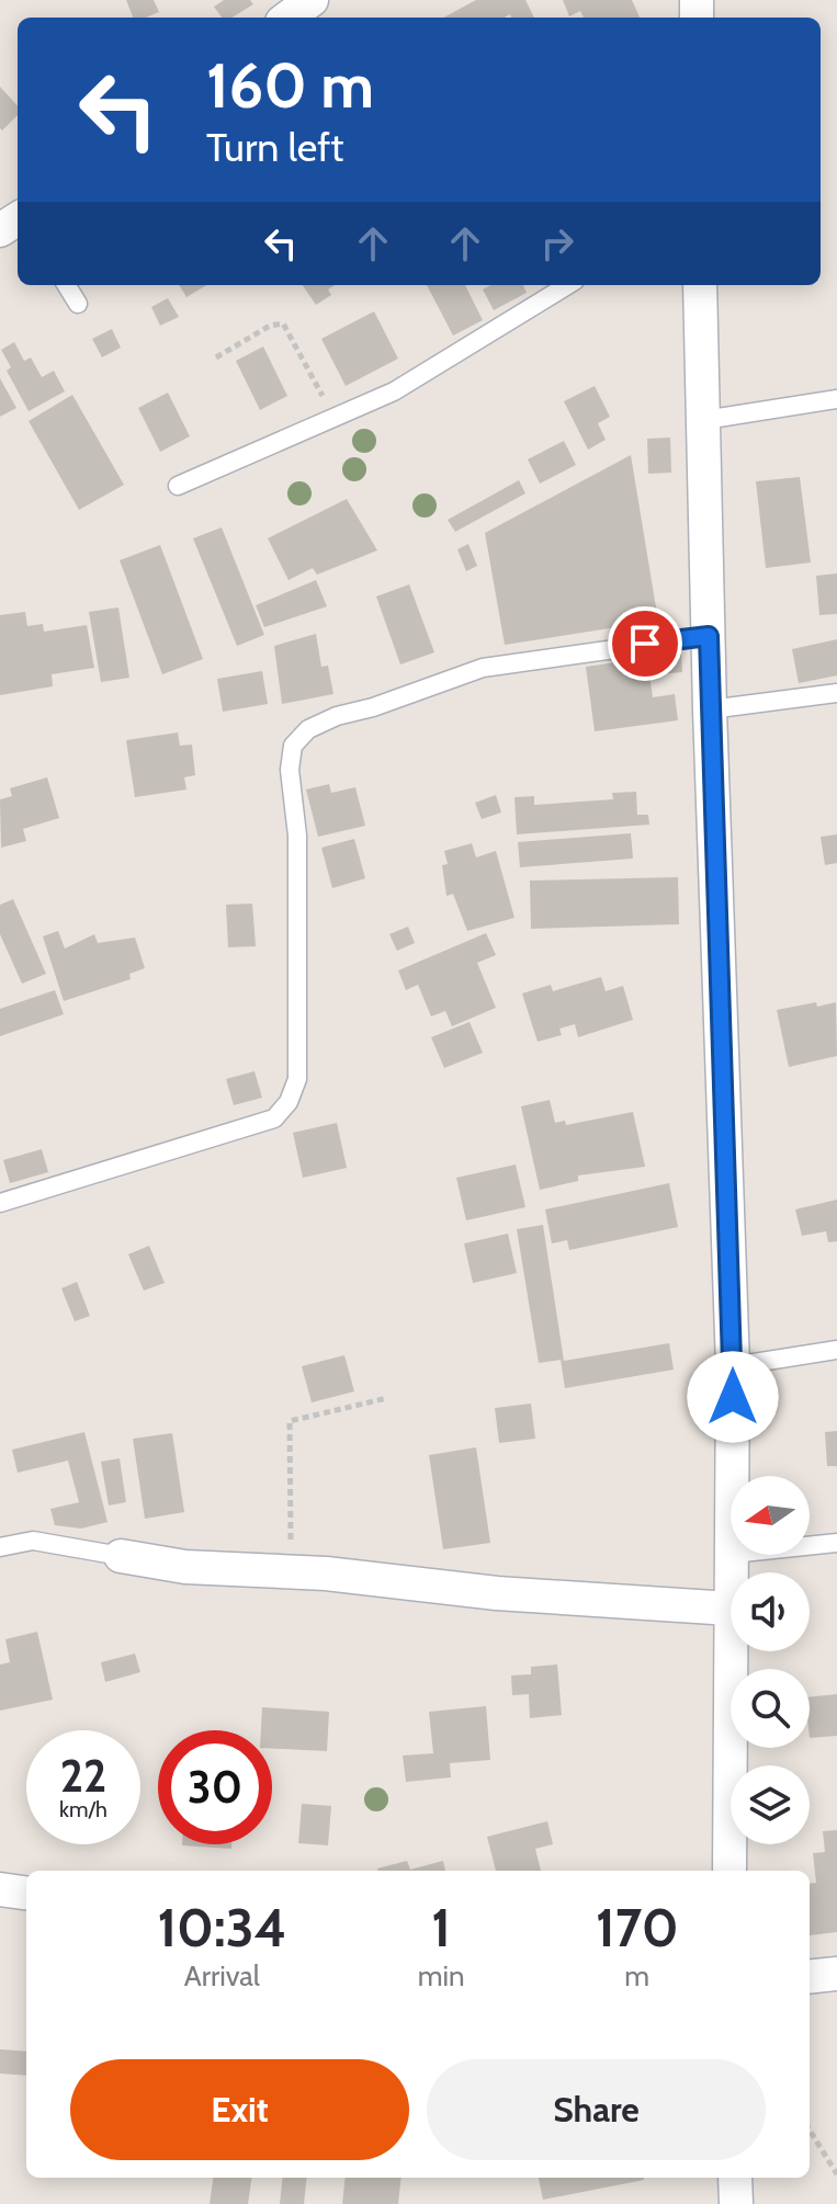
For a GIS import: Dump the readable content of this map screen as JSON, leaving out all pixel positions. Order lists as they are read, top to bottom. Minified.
{"north":"left","page":{"turn":["160 m","Turn left"],"speed":"22 km/h","limit":"30","eta":["10:34","Arrival","1","min","170","m"],"buttons":["Exit","Share"]}}
